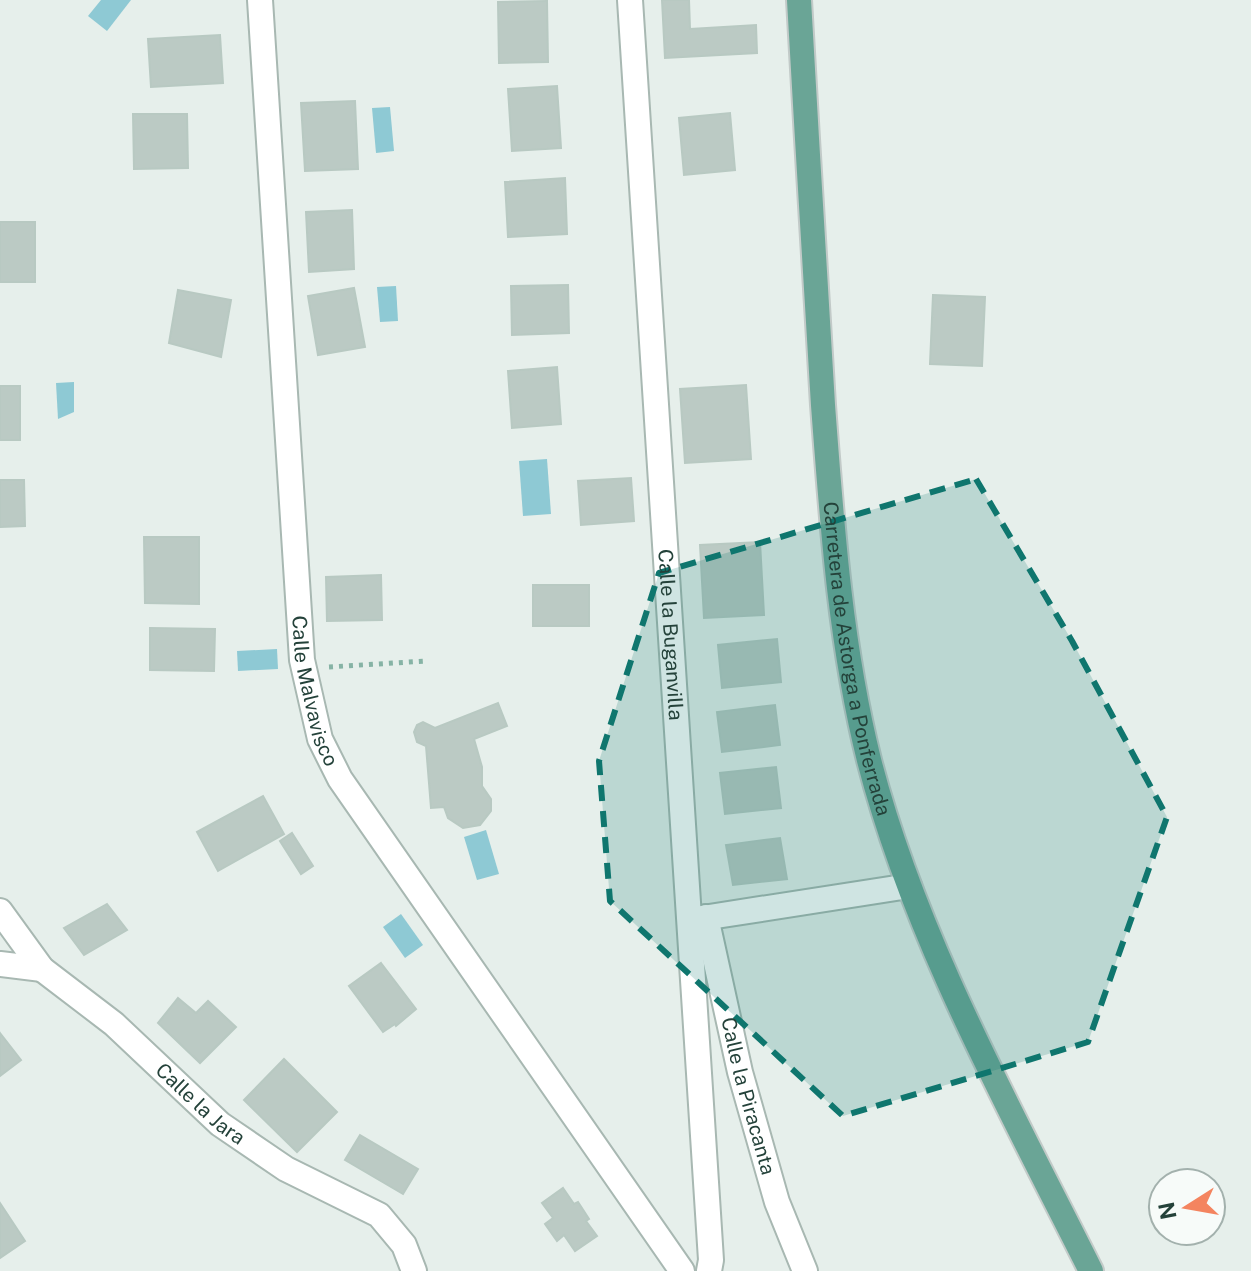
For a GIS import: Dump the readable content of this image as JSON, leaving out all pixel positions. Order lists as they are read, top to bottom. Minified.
{"streets":{"main road":["Carretera de Astorga a Ponferrada"],"street":["Calle la Buganvilla","Calle Malvavisco","Calle la Piracanta","Calle la Jara"]},"crossings":[["Calle la Buganvilla","Calle la Piracanta"]],"north":"left"}
